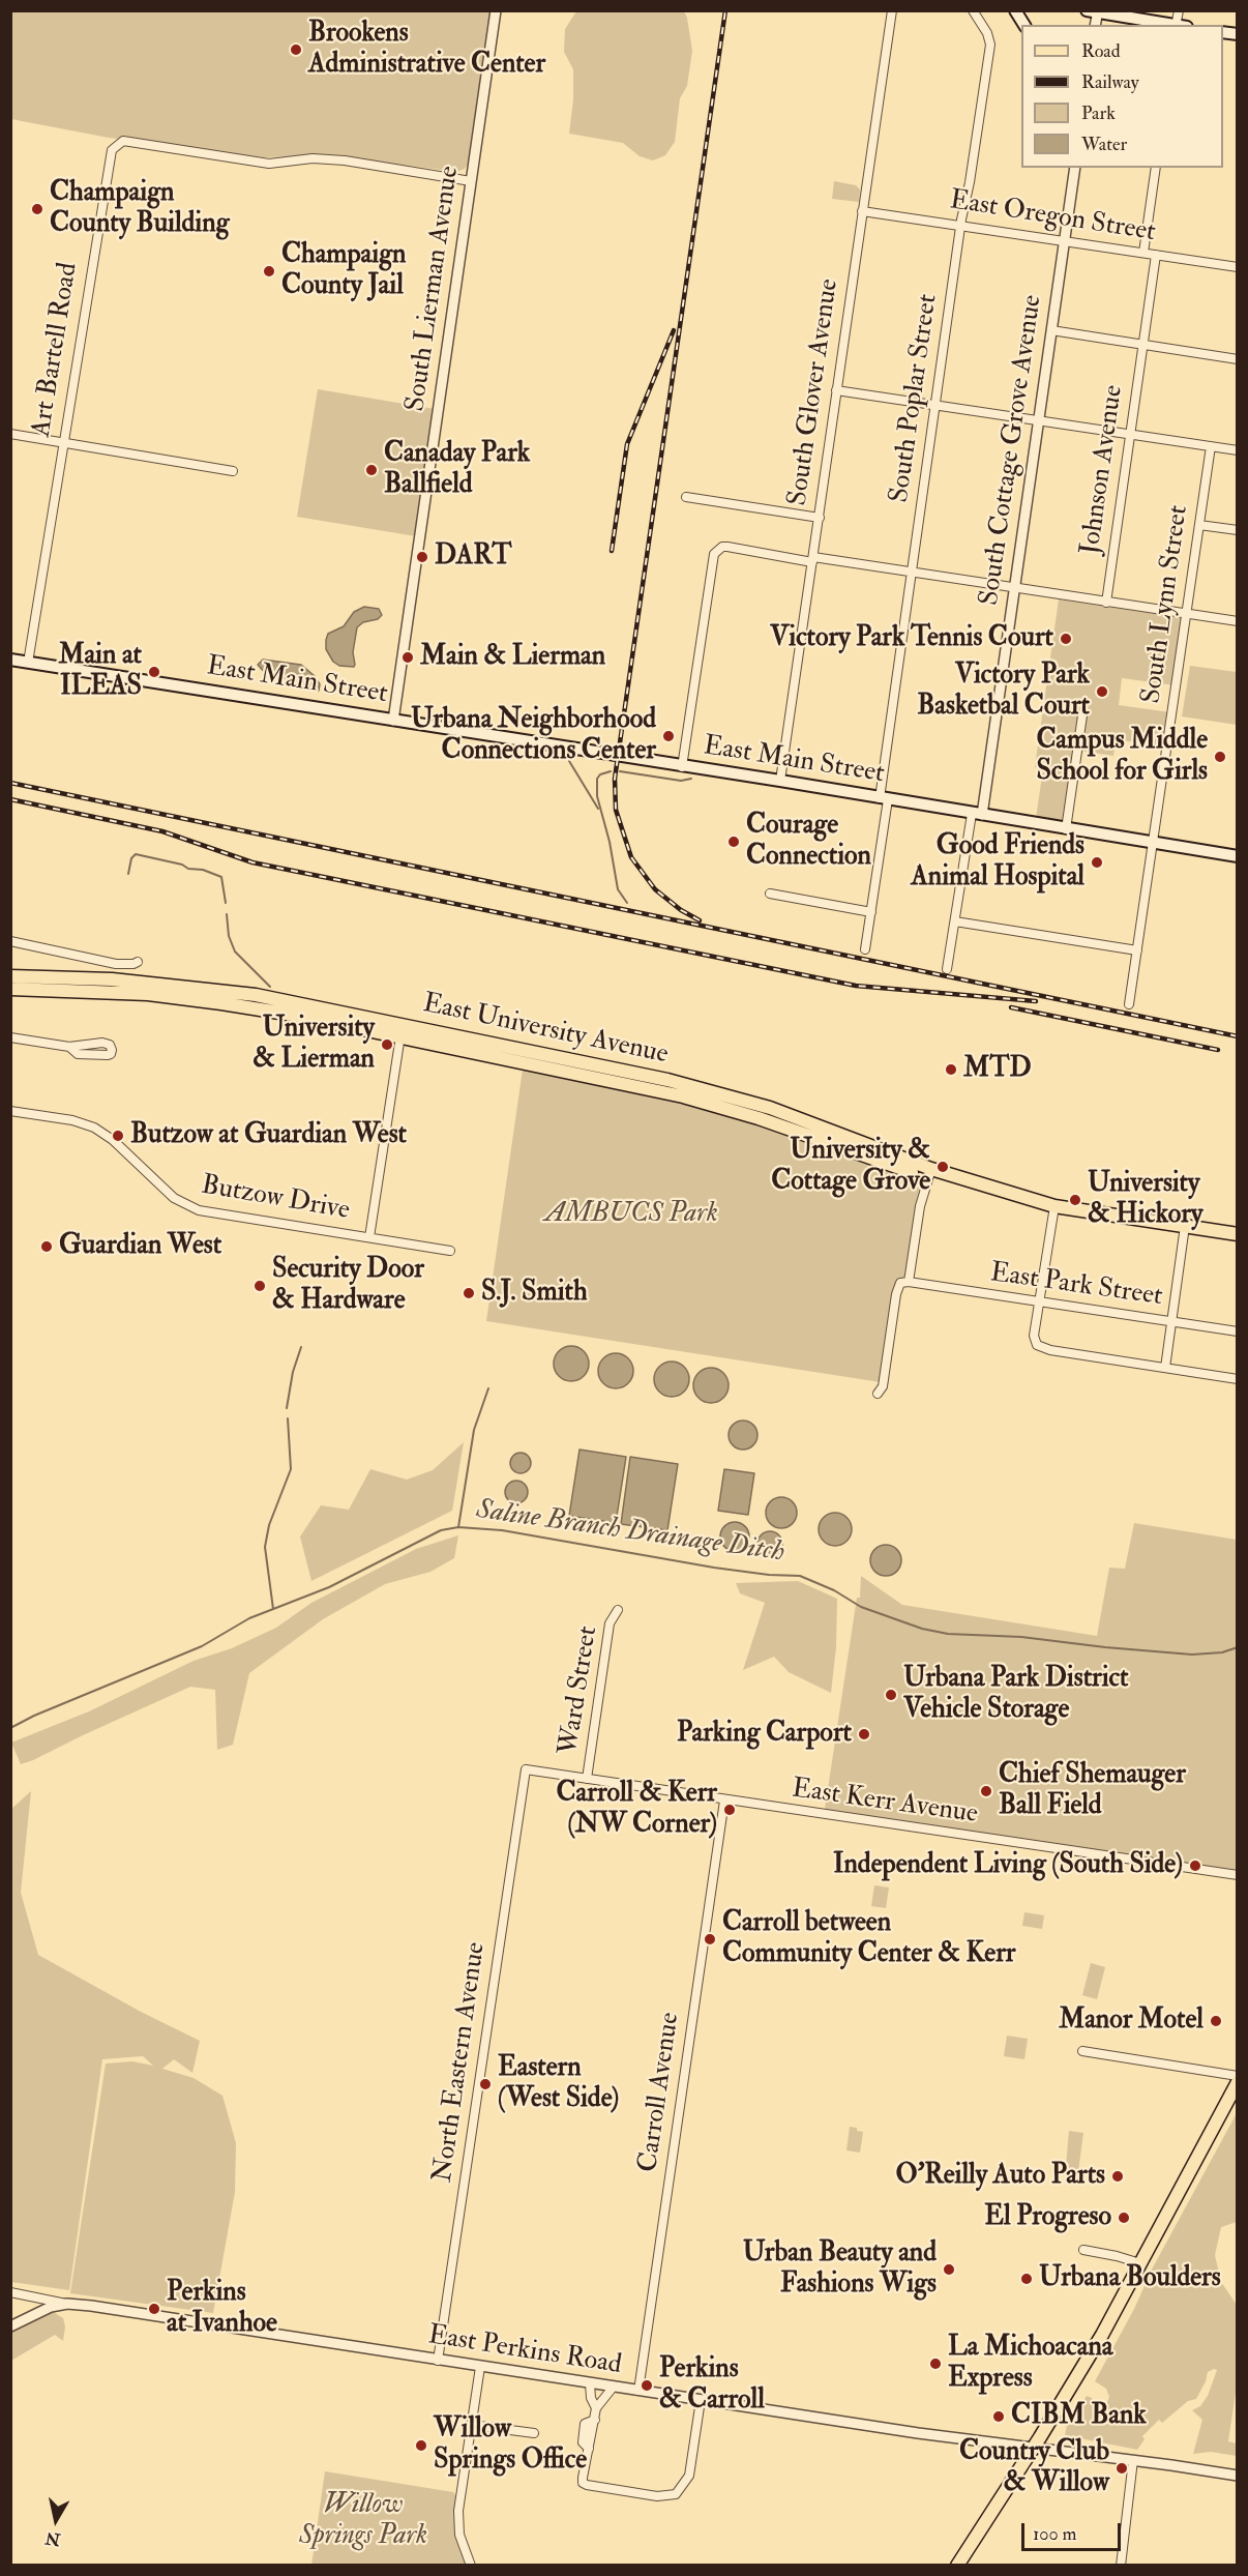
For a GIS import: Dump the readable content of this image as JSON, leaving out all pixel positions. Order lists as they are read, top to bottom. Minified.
{"streets":{"main road":["East Main Street","East University Avenue"],"street":["East Oregon Street","South Lierman Avenue","Art Bartell Road","South Glover Avenue","South Poplar Street","South Cottage Grove Avenue","Johnson Avenue","South Lynn Street","Butzow Drive","East Park Street","Ward Street","East Kerr Avenue","North Eastern Avenue","Carroll Avenue","East Perkins Road"]},"crossings":[["East Oregon Street","South Glover Avenue"],["East Oregon Street","South Poplar Street"],["East Oregon Street","South Cottage Grove Avenue"],["East Oregon Street","Johnson Avenue"],["South Lierman Avenue","Art Bartell Road"],["South Lierman Avenue","East Main Street"],["Art Bartell Road","East Main Street"],["South Glover Avenue","East Main Street"],["South Poplar Street","East Main Street"],["South Cottage Grove Avenue","East Main Street"],["South Lynn Street","East Main Street"],["Ward Street","East Kerr Avenue"],["East Kerr Avenue","North Eastern Avenue"],["East Kerr Avenue","Carroll Avenue"],["North Eastern Avenue","East Perkins Road"],["Carroll Avenue","East Perkins Road"]],"water":["Saline Branch Drainage Ditch"],"parks":["AMBUCS Park","Willow Springs Park"],"places":["Brookens Administrative Center","Champaign County Building","Champaign County Jail","Canaday Park Ballfield","DART","Victory Park Tennis Court","Main & Lierman","Main at ILEAS","Victory Park Basketbal Court","Urbana Neighborhood Connections Center","Campus Middle School for Girls","Courage Connection","Good Friends Animal Hospital","University & Lierman","MTD","Butzow at Guardian West","University & Cottage Grove","University & Hickory","Guardian West","Security Door & Hardware","S.J. Smith","Urbana Park District Vehicle Storage","Parking Carport","Chief Shemauger Ball Field","Carroll & Kerr (NW Corner)","Independent Living (South Side)","Carroll between Community Center & Kerr","Manor Motel","Eastern (West Side)","O'Reilly Auto Parts","El Progreso","Urban Beauty and Fashions Wigs","Urbana Boulders","Perkins at Ivanhoe","La Michoacana Express","Perkins & Carroll","CIBM Bank","Willow Springs Office","Country Club & Willow"],"legend":["Road","Railway","Park","Water"],"scale_bar":"100 m","north":"bottom"}
